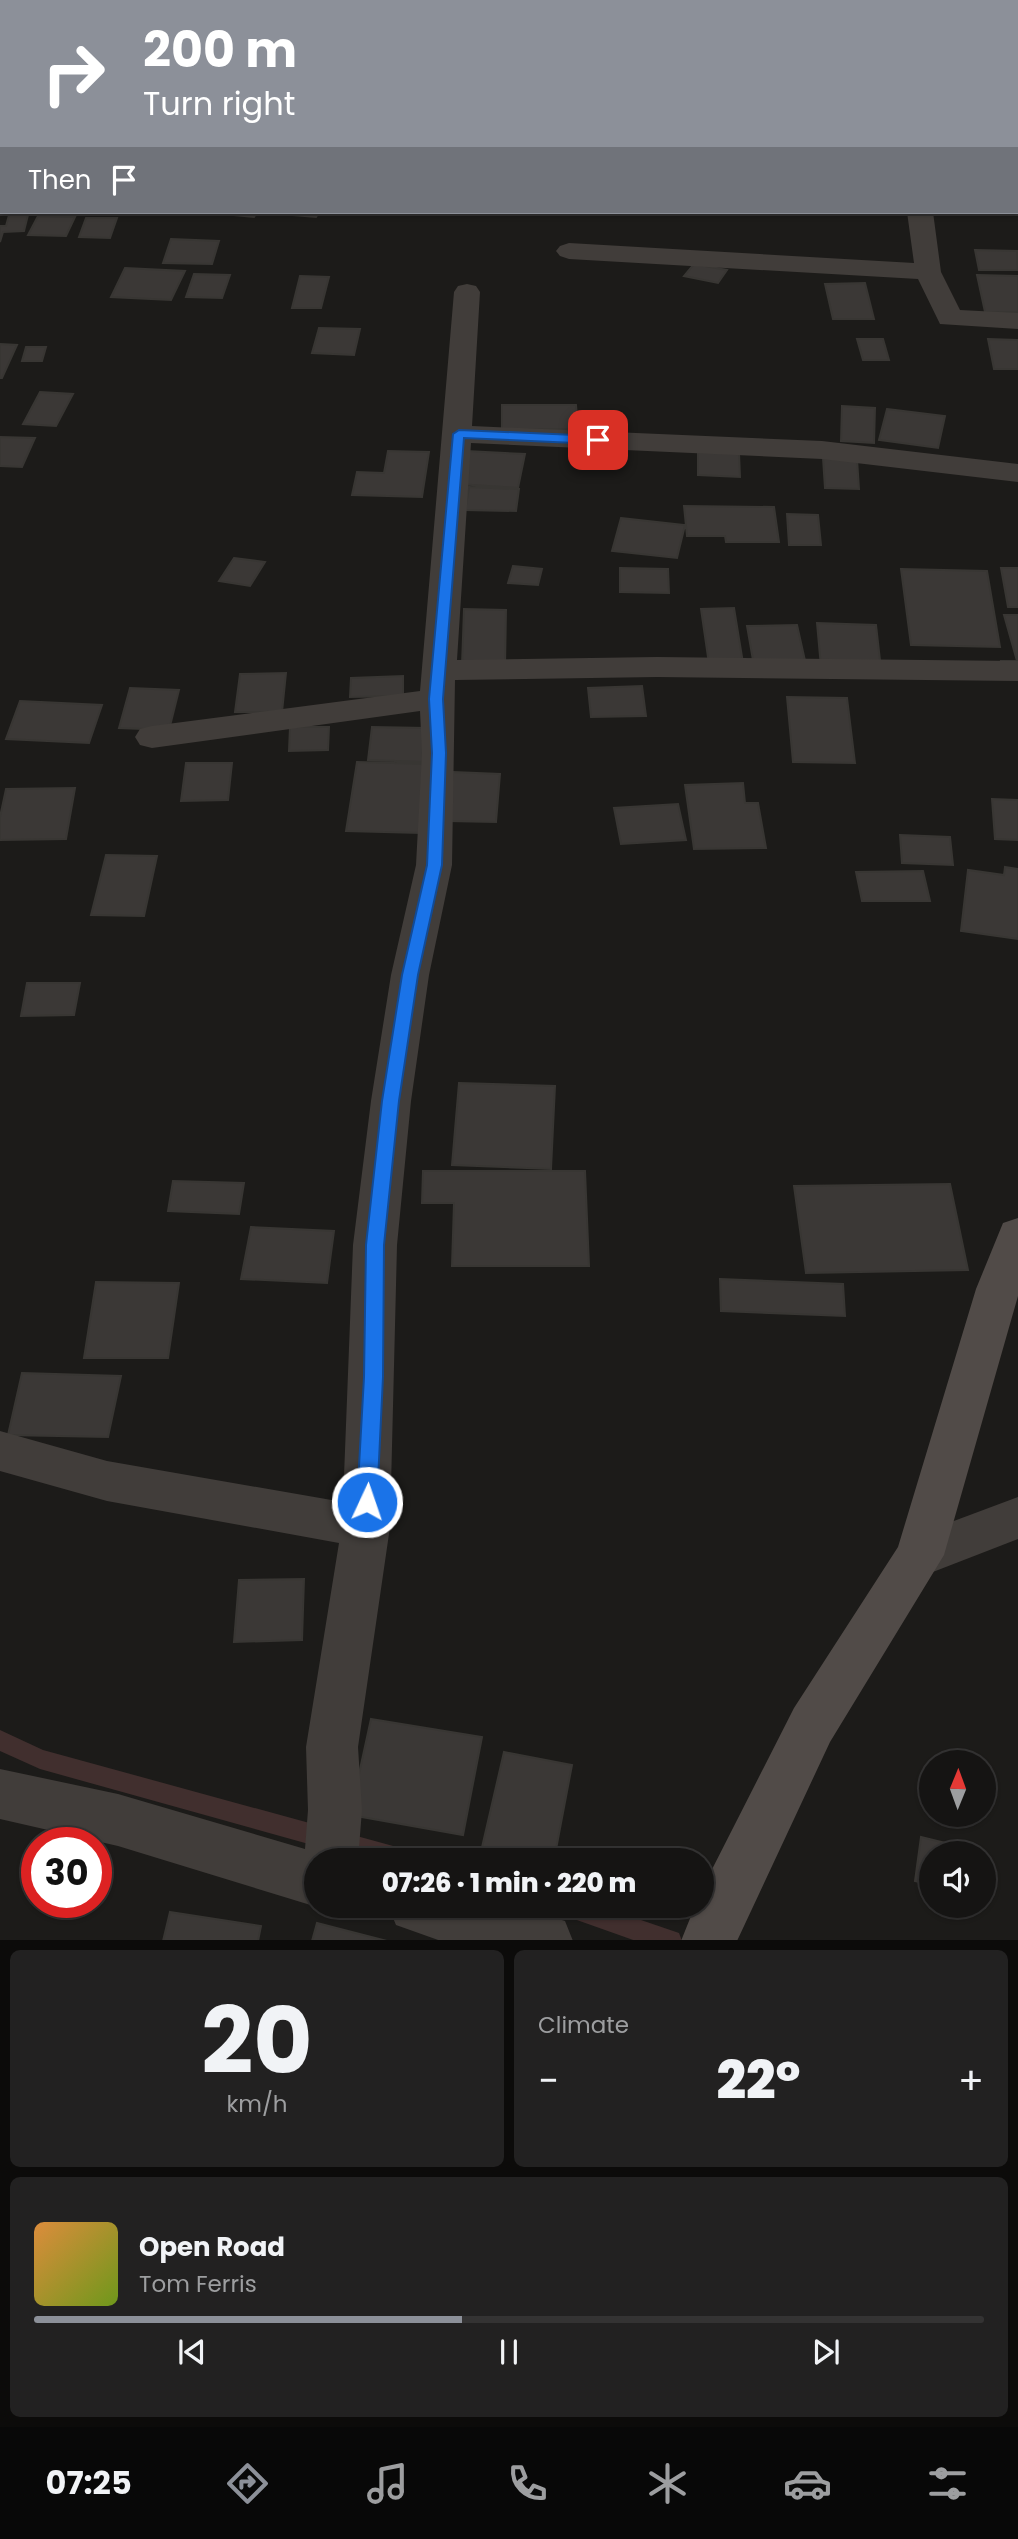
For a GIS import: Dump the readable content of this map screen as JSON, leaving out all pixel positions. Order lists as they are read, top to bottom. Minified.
{"north":"top","page":{"turn":["200 m","Turn right"],"then":"Then","limit":"30","trip":"07:26 · 1 min · 220 m","tile":[["20","km/h"],"Climate"],"heat":["−","22°","+"],"song":["Open Road","Tom Ferris"],"tabs":"07:25"}}
